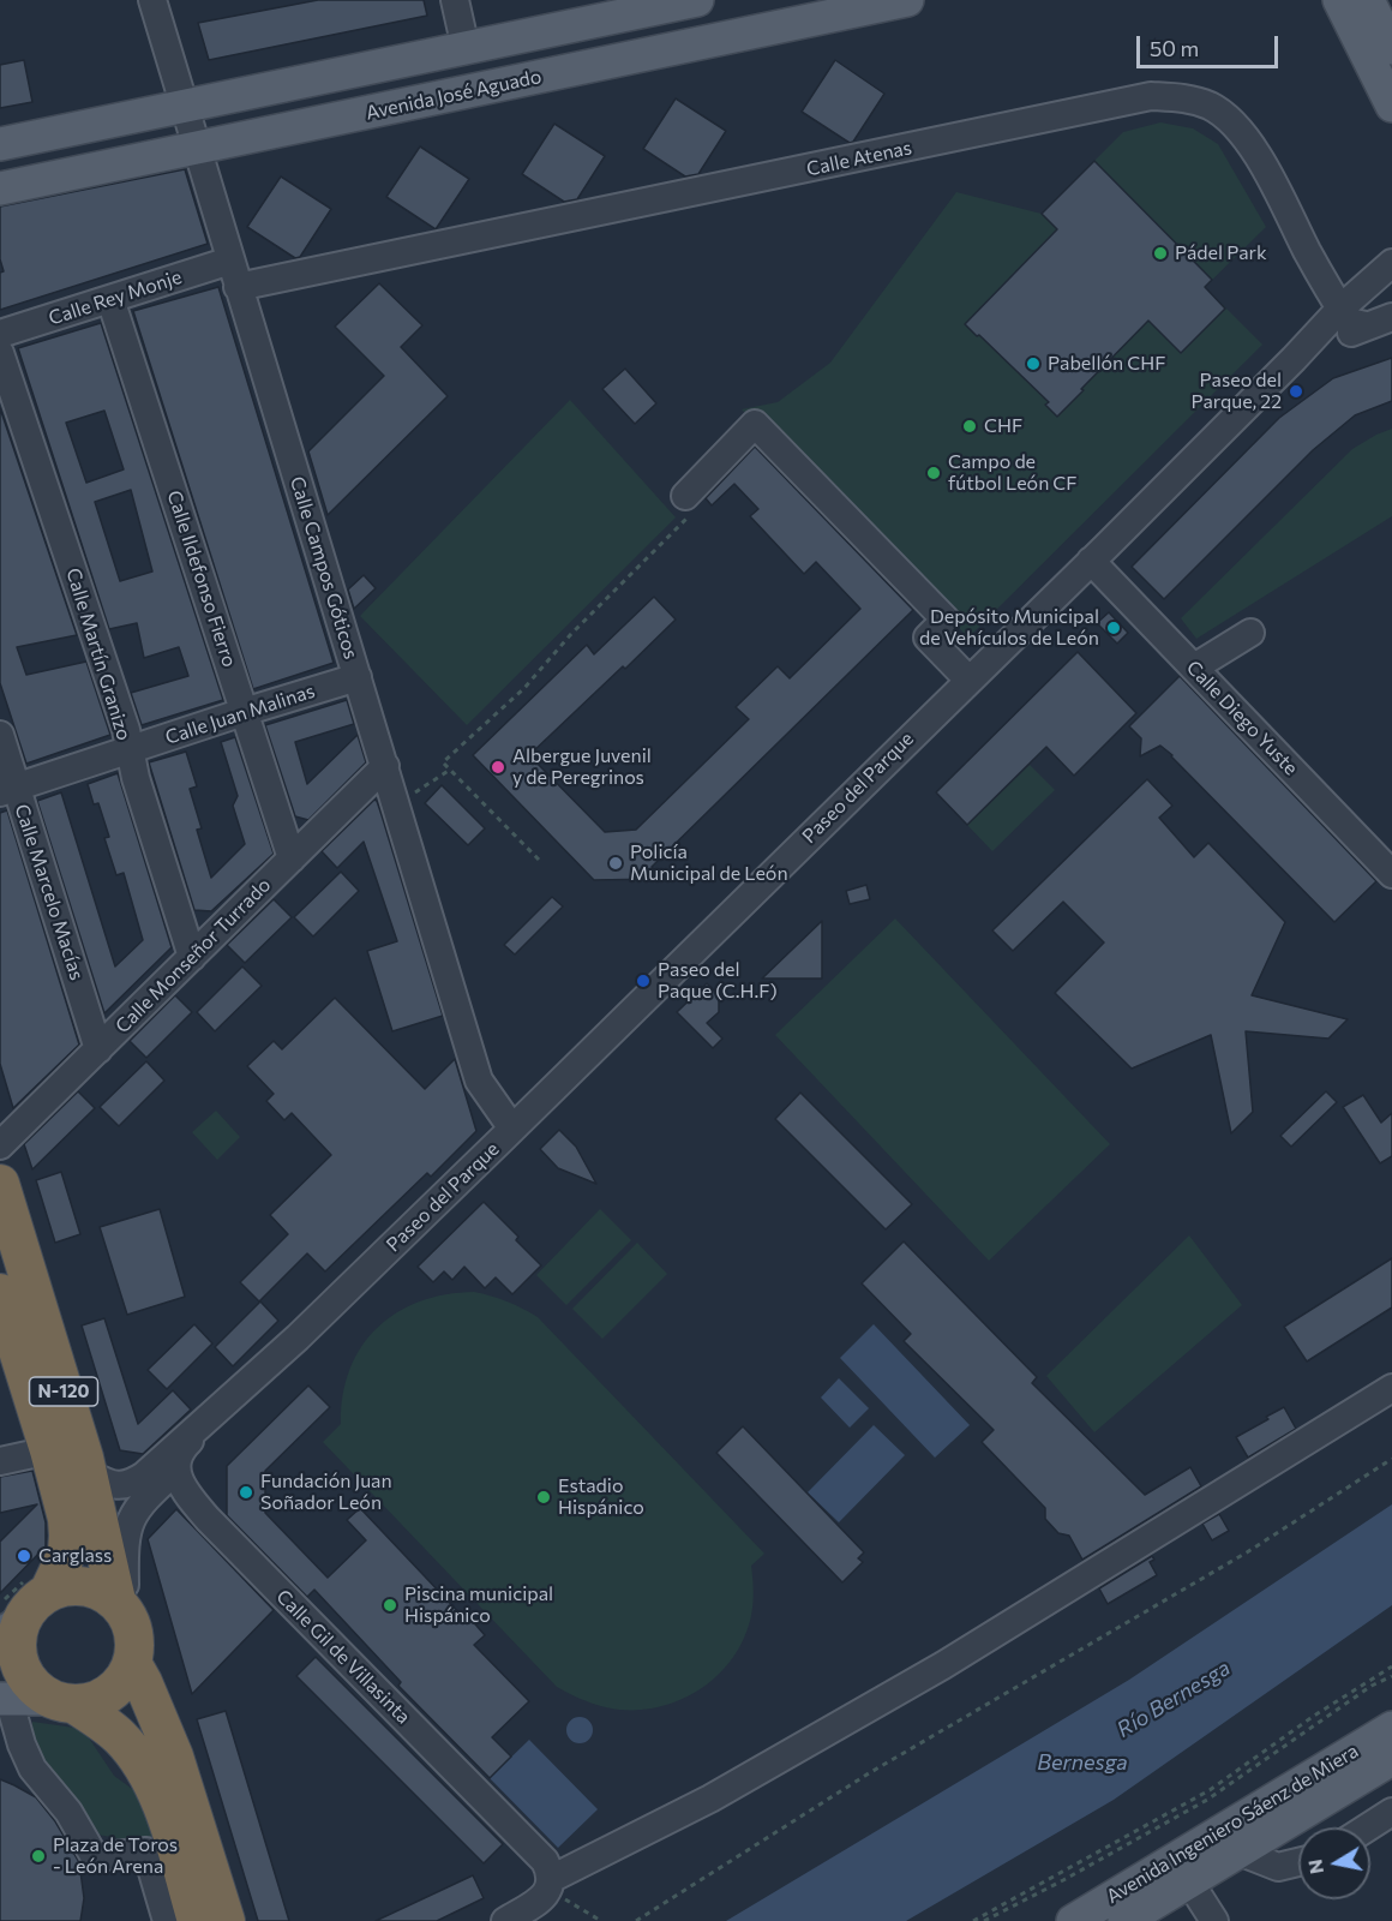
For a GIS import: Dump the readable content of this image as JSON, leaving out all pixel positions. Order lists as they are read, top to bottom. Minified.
{"streets":{"highway":["N-120"],"main road":["Avenida José Aguado","Avenida Ingeniero Sáenz de Miera"],"street":["Calle Atenas","Calle Rey Monje","Calle Campos Góticos","Calle Ildefonso Fierro","Calle Martín Granizo","Calle Juan Malinas","Calle Diego Yuste","Paseo del Parque","Calle Marcelo Macías","Calle Monseñor Turrado","Calle Gil de Villasinta"]},"crossings":[["Avenida José Aguado","Calle Campos Góticos"],["Calle Atenas","Calle Rey Monje"],["Calle Atenas","Calle Campos Góticos"],["Calle Atenas","Paseo del Parque"],["Calle Rey Monje","Calle Campos Góticos"],["Calle Rey Monje","Calle Ildefonso Fierro"],["Calle Campos Góticos","Calle Juan Malinas"],["Calle Campos Góticos","Paseo del Parque"],["Calle Campos Góticos","Calle Monseñor Turrado"],["Calle Ildefonso Fierro","Calle Juan Malinas"],["Calle Ildefonso Fierro","Calle Monseñor Turrado"],["Calle Martín Granizo","Calle Juan Malinas"],["Calle Martín Granizo","Calle Monseñor Turrado"],["Calle Juan Malinas","Calle Marcelo Macías"],["Calle Diego Yuste","Paseo del Parque"],["Paseo del Parque","N-120"],["Paseo del Parque","Calle Gil de Villasinta"],["Calle Marcelo Macías","Calle Monseñor Turrado"]],"water":["Río Bernesga","Bernesga"],"places":["Pádel Park","Pabellón CHF","Paseo del Parque, 22","CHF","Campo de fútbol León CF","Depósito Municipal de Vehículos de León","Albergue Juvenil y de Peregrinos","Policía Municipal de León","Paseo del Paque (C.H.F)","Fundación Juan Soñador León","Estadio Hispánico","Carglass","Piscina municipal Hispánico","Plaza de Toros - León Arena"],"scale_bar":"50 m","north":"left"}
